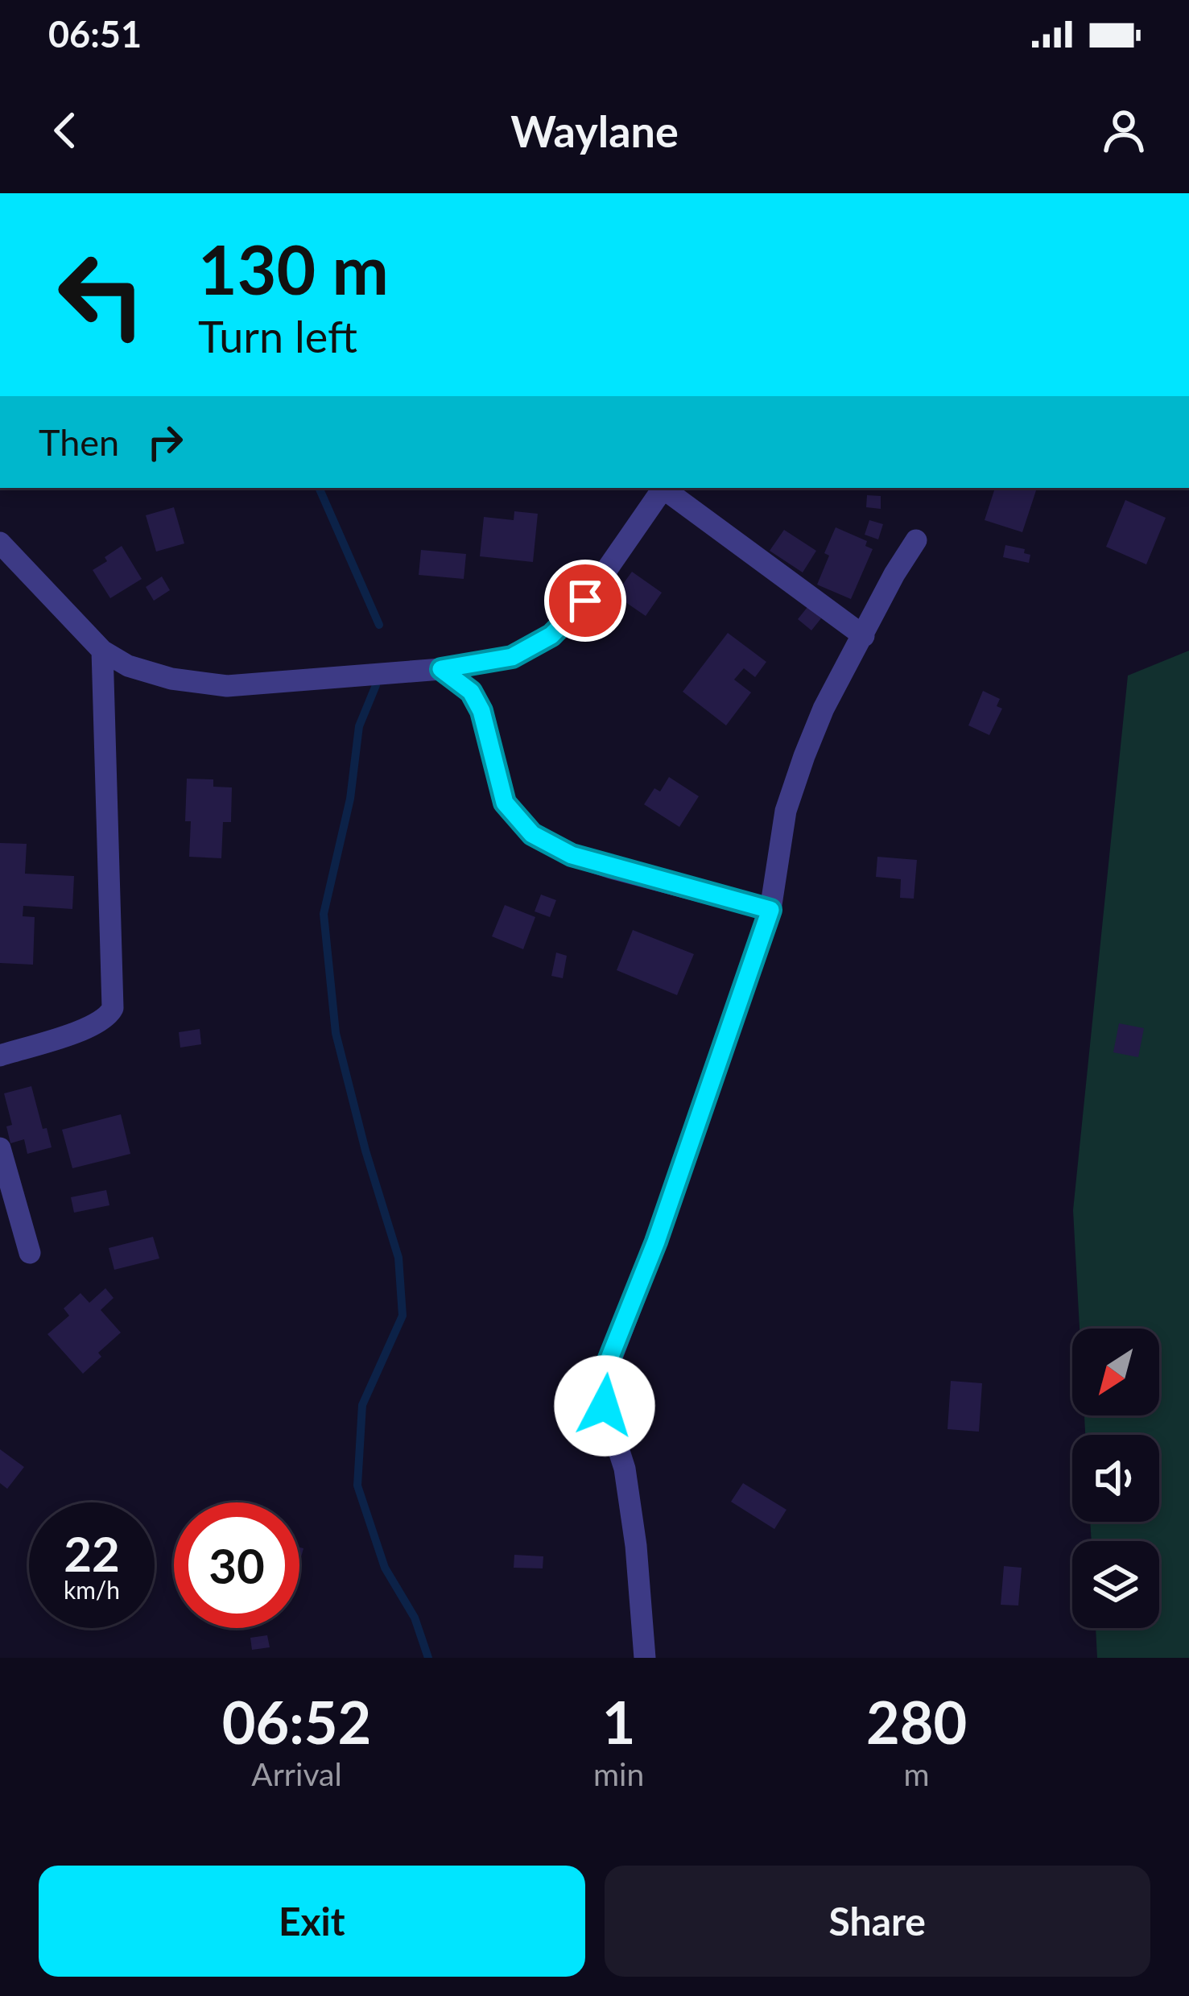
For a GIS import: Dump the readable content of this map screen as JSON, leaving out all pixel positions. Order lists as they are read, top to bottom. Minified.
{"north":"bottom left","page":{"status":"06:51","header":"Waylane","turn":["130 m","Turn left"],"then":"Then","speed":"22 km/h","limit":"30","eta":["06:52","Arrival","1","min","280","m"],"buttons":["Exit","Share"]}}
